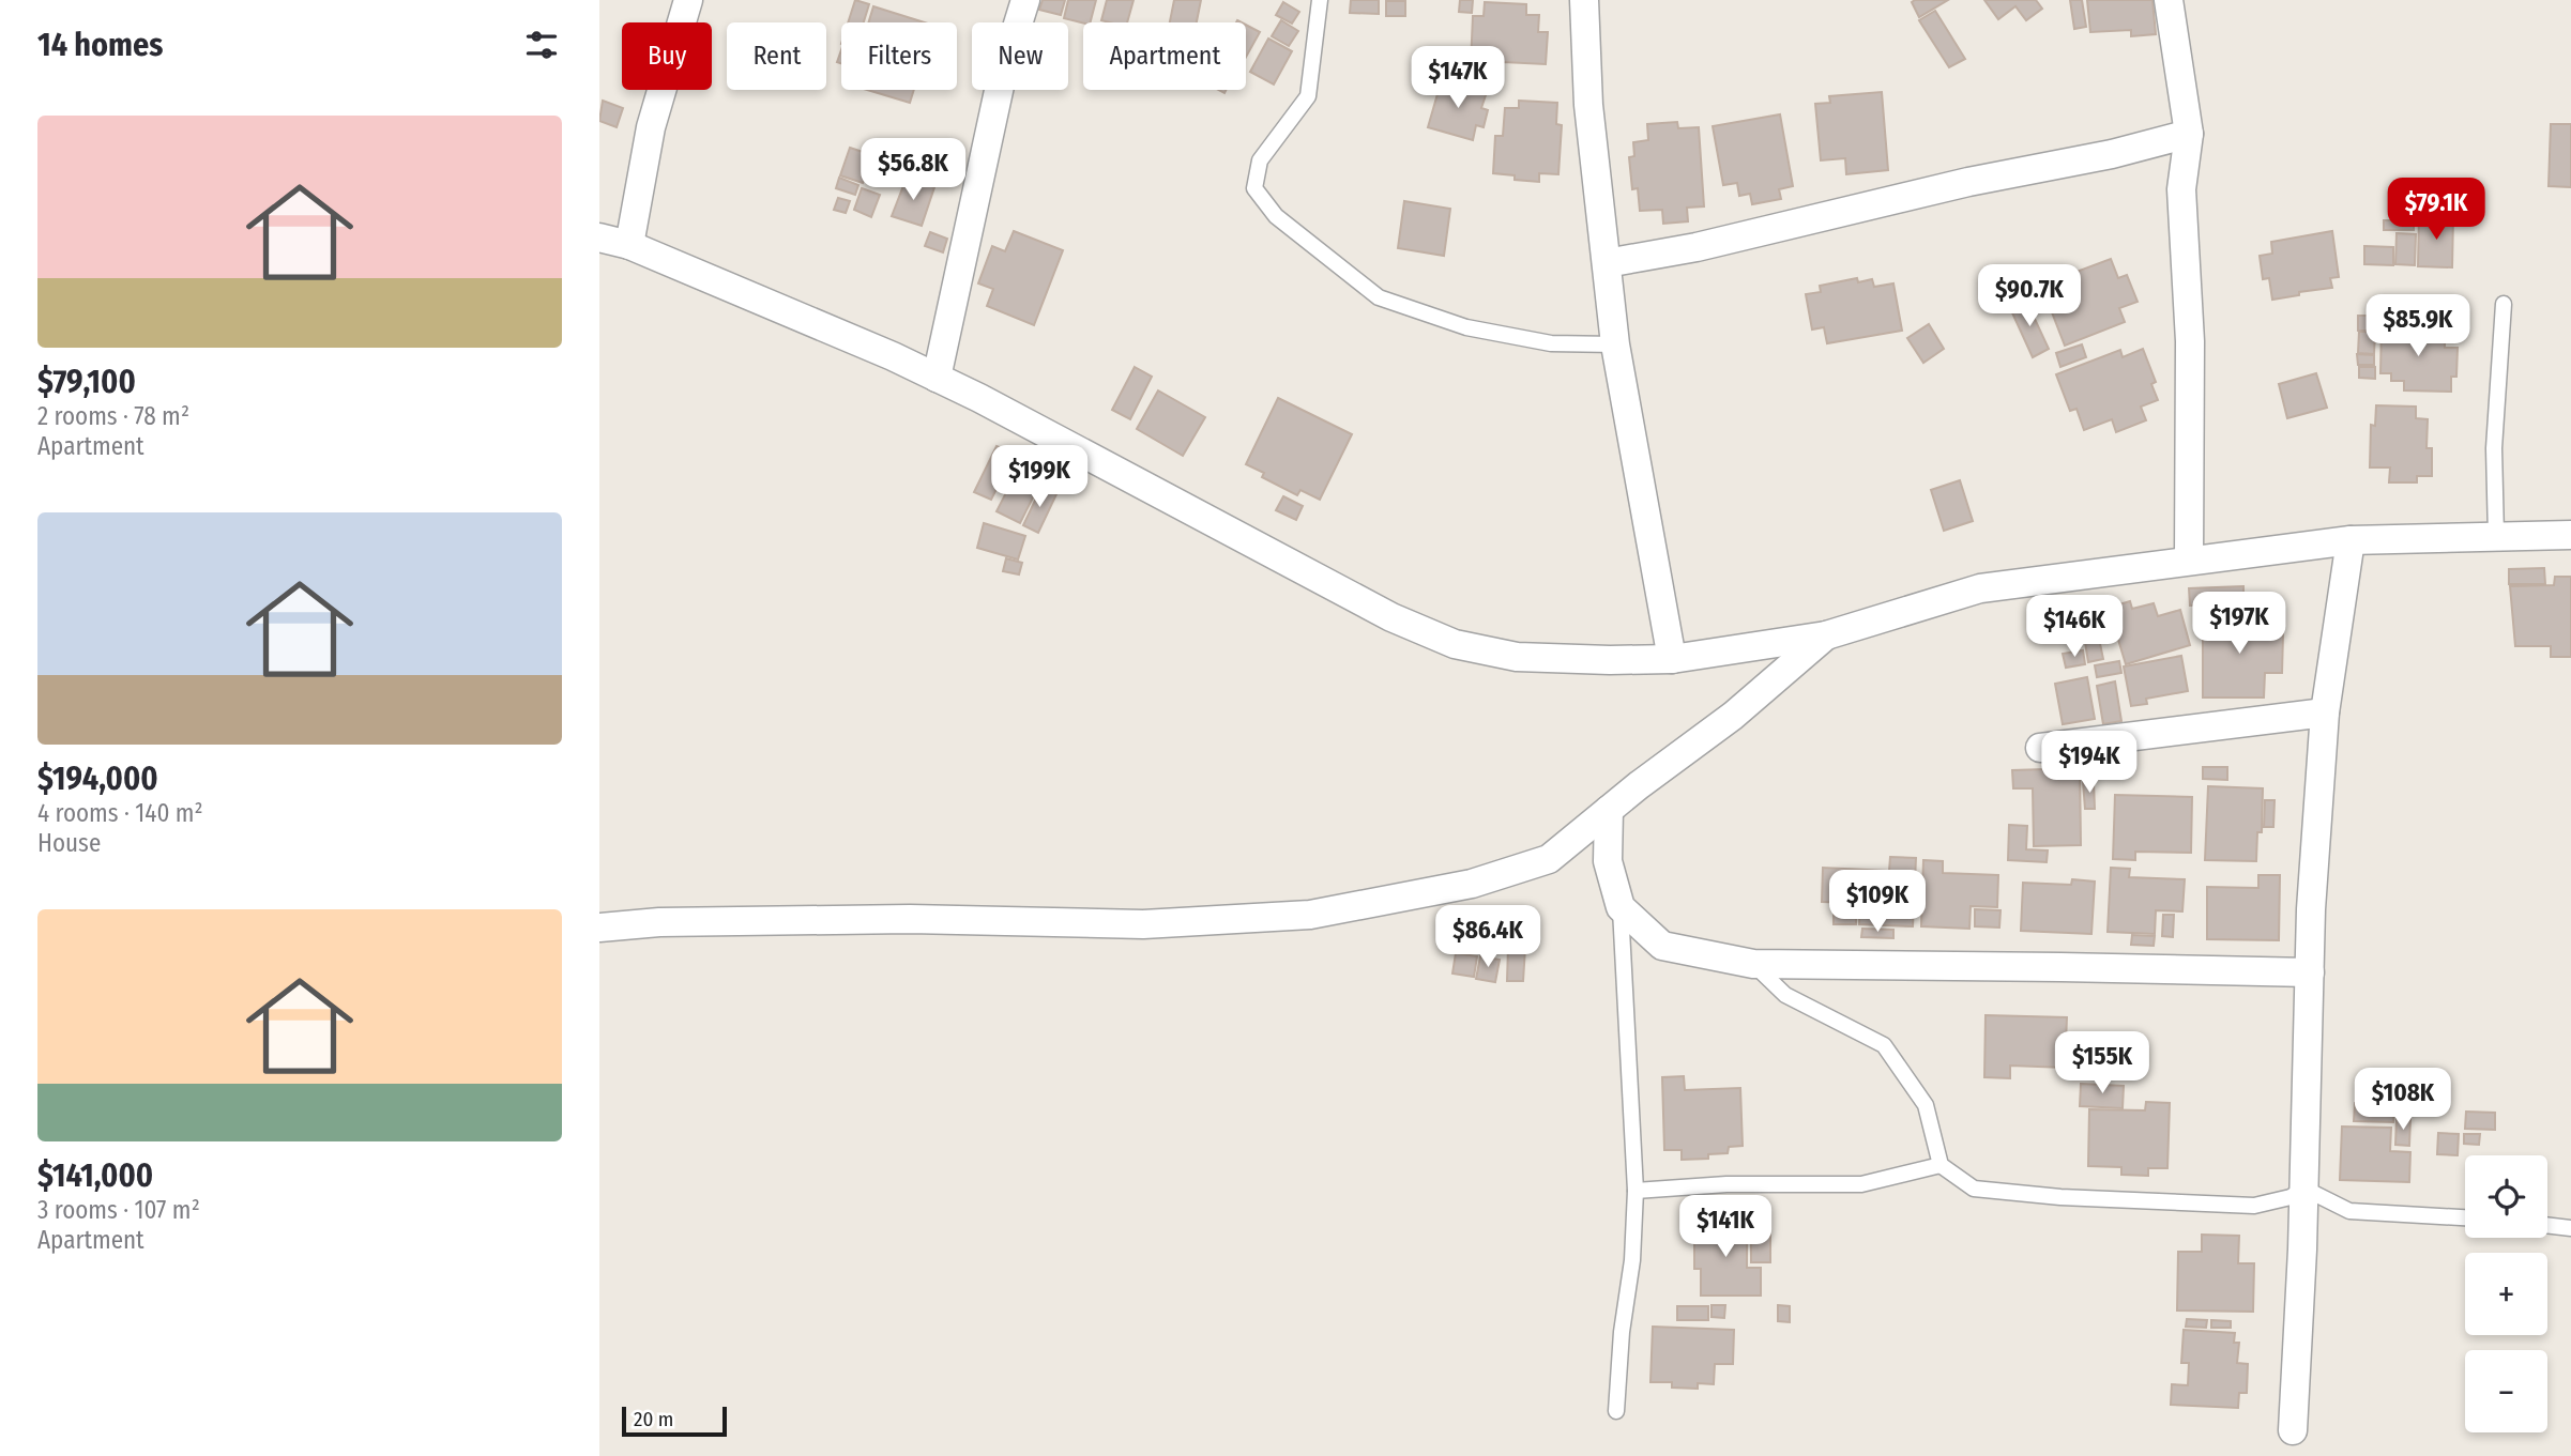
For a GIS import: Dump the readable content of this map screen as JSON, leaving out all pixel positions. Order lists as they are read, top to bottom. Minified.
{"scale_bar":"20 m","page":{"heading":"14 homes","chip":["Buy","Rent","Filters","New","Apartment"],"price":["$147K","$56.8K","$79.1K","$90.7K","$85.9K","$199K","$197K","$146K","$194K","$109K","$86.4K","$155K","$108K","$141K"],"list":[{"name":"$79,100","note":"2 rooms · 78 m² · Apartment"},{"name":"$194,000","note":"4 rooms · 140 m² · House"},{"name":"$141,000","note":"3 rooms · 107 m² · Apartment"}],"map_buttons":["+","−"],"scale":"20 m"}}
